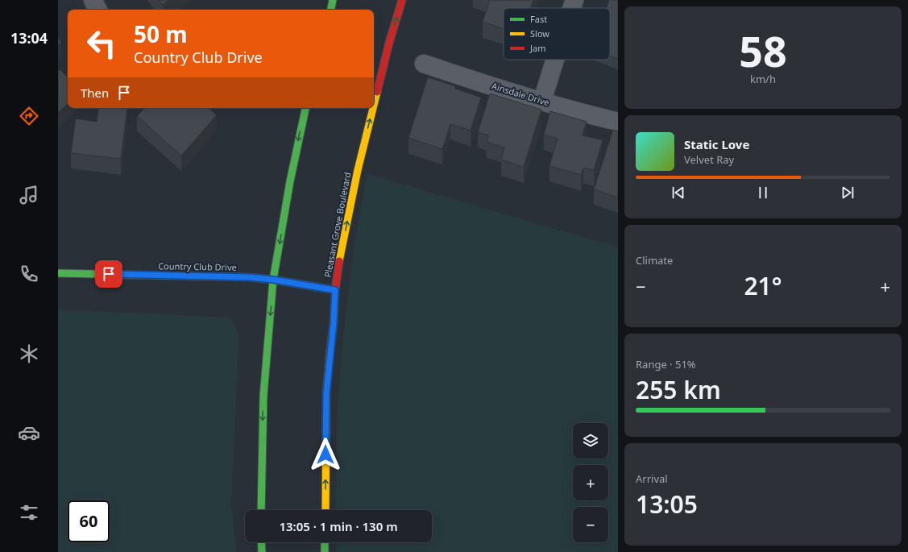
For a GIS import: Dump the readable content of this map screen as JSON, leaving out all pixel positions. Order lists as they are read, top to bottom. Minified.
{"streets":{"main road":["Pleasant Grove Boulevard","Country Club Drive"],"street":["Ainsdale Drive"]},"crossings":[["Pleasant Grove Boulevard","Country Club Drive"]],"legend":["Fast","Slow","Jam"],"page":{"tabs":"13:04","tile":[["58","km/h"],"Climate",["Range · 51%","255 km"],["Arrival","13:05"]],"turn":["50 m","Country Club Drive"],"then":"Then","song":["Static Love","Velvet Ray"],"heat":["−","21°","+"],"map_buttons":["+","−"],"limit":"60","trip":"13:05 · 1 min · 130 m"}}
